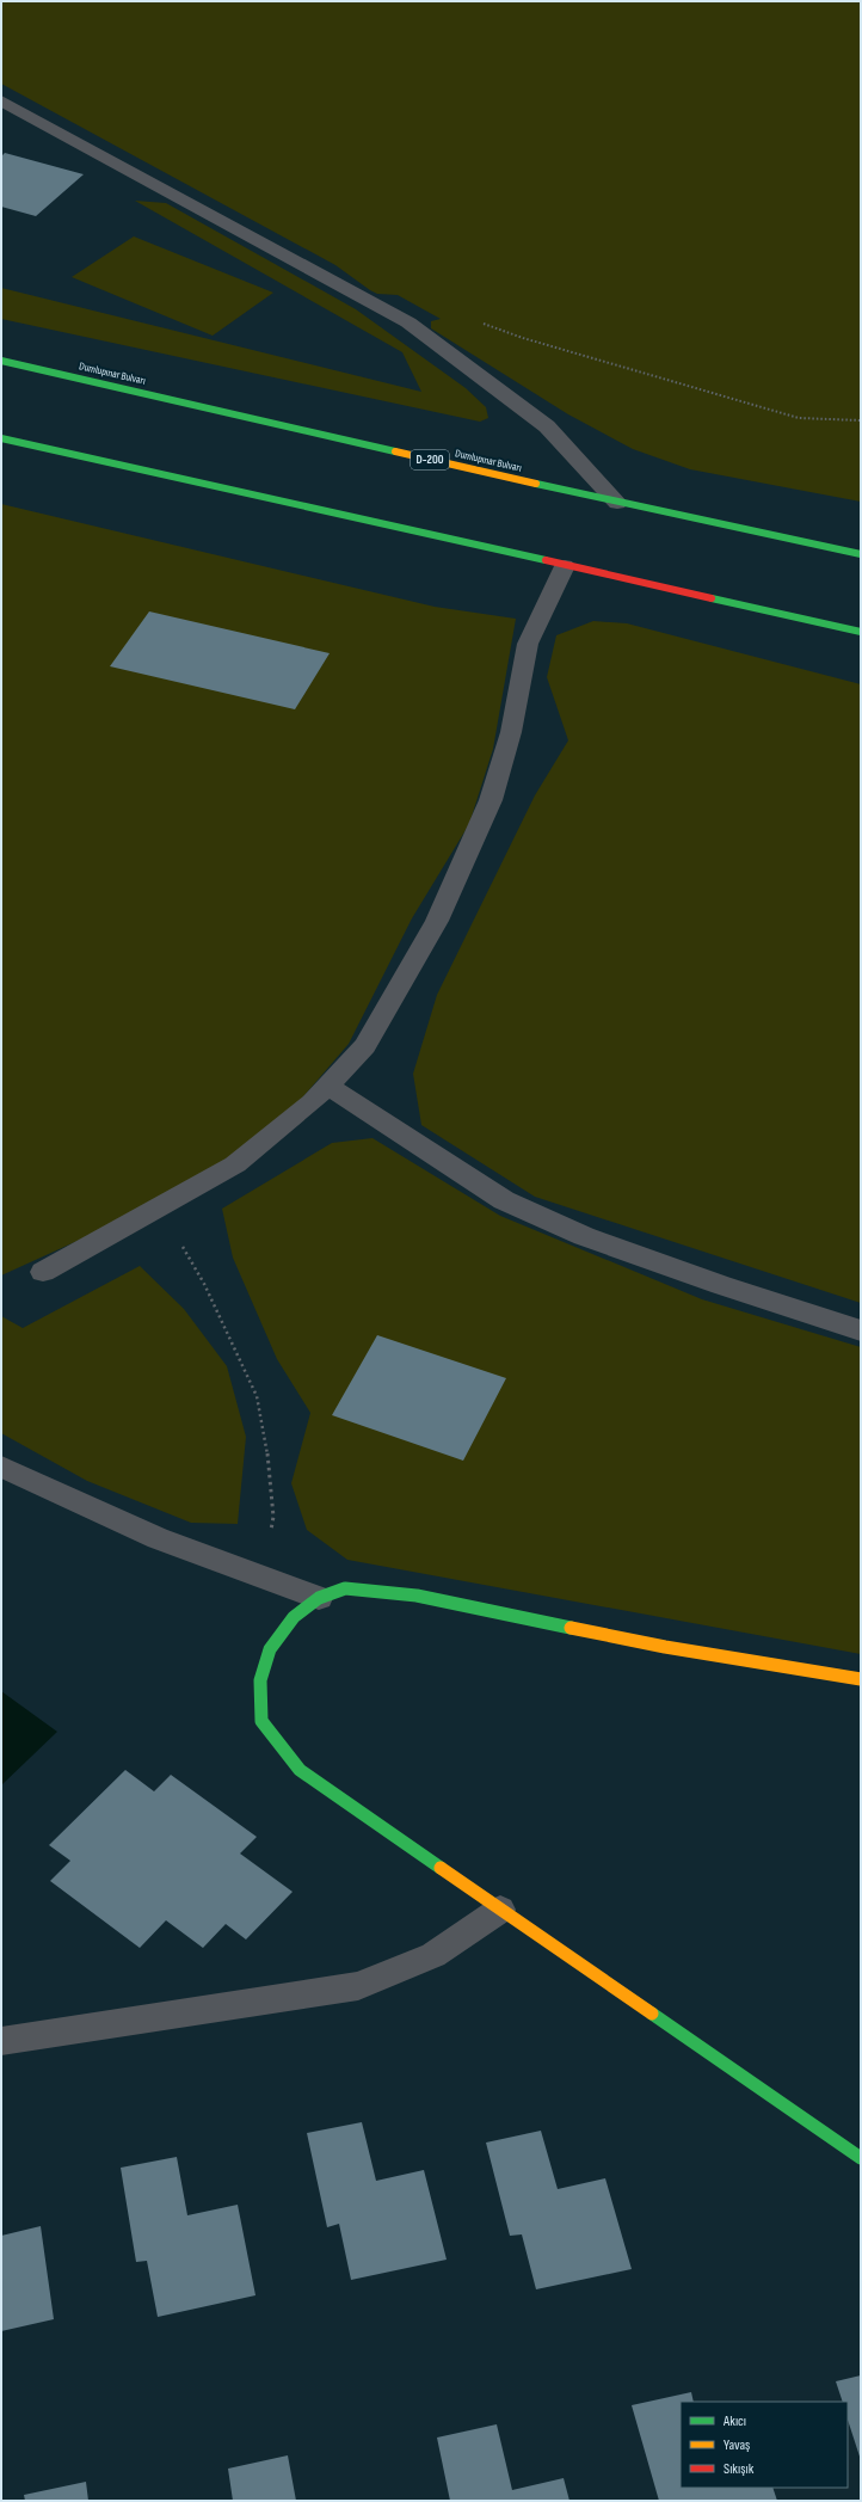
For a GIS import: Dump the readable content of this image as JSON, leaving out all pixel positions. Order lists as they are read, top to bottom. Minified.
{"streets":{"main road":["Dumlupınar Bulvarı","D-200"]},"legend":["Akıcı","Yavaş","Sıkışık"]}
